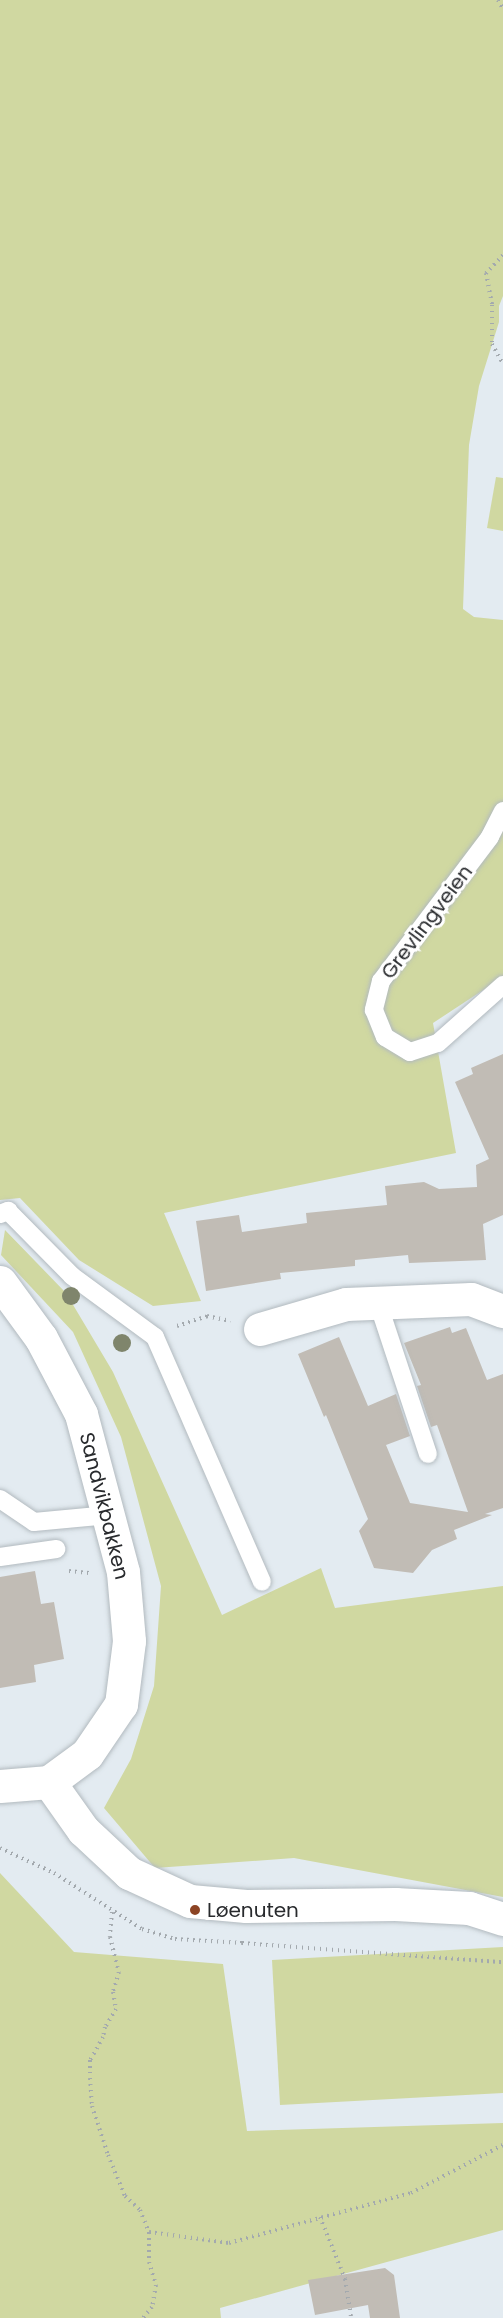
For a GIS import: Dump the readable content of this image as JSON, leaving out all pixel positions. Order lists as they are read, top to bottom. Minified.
{"streets":{"street":["Sandvikbakken"],"lane":["Grevlingveien"]},"places":["Løenuten"]}
